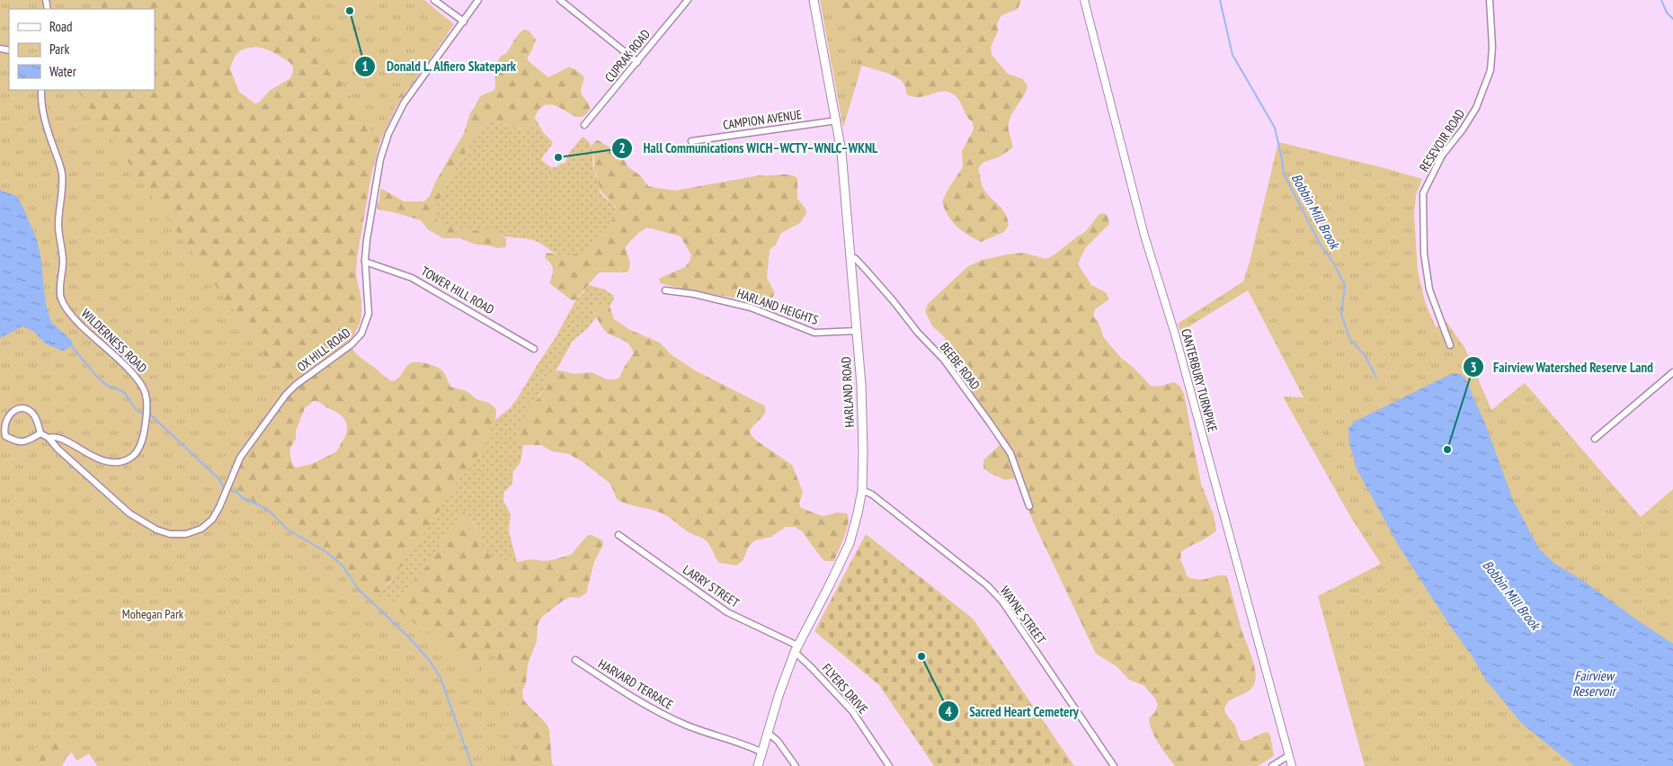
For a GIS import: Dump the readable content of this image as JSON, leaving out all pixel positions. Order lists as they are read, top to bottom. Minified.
{"streets":{"main road":["HARLAND ROAD"],"street":["CUPRAK ROAD","CAMPION AVENUE","RESEVOIR ROAD","TOWER HILL ROAD","HARLAND HEIGHTS","WILDERNESS ROAD","OX HILL ROAD","BEEBE ROAD","CANTERBURY TURNPIKE","LARRY STREET","WAYNE STREET","HARVARD TERRACE","FLYERS DRIVE"]},"crossings":[["CAMPION AVENUE","HARLAND ROAD"],["TOWER HILL ROAD","OX HILL ROAD"],["HARLAND HEIGHTS","HARLAND ROAD"],["WILDERNESS ROAD","OX HILL ROAD"],["BEEBE ROAD","HARLAND ROAD"],["HARLAND ROAD","LARRY STREET"],["HARLAND ROAD","WAYNE STREET"],["HARLAND ROAD","HARVARD TERRACE"],["HARLAND ROAD","FLYERS DRIVE"],["LARRY STREET","FLYERS DRIVE"]],"water":["Bobbin Mill Brook","Fairview Reservoir"],"parks":["Mohegan Park"],"places":["Donald L. Alfiero Skatepark","Hall Communications WICH–WCTY–WNLC–WKNL","Fairview Watershed Reserve Land","Sacred Heart Cemetery"],"legend":["Road","Park","Water"]}
